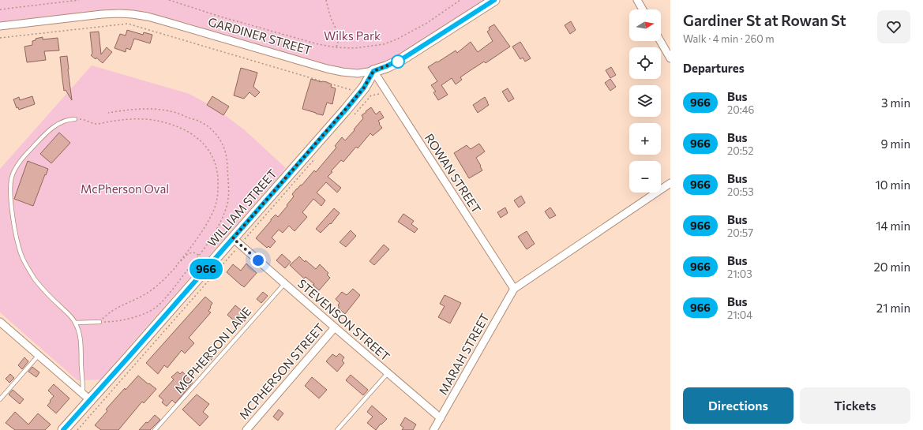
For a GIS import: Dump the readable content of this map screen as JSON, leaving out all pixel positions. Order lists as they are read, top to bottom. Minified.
{"streets":{"street":["GARDINER STREET","ROWAN STREET","WILLIAM STREET","STEVENSON STREET","MARAH STREET","MCPHERSON STREET"],"lane":["MCPHERSON LANE"]},"crossings":[["GARDINER STREET","ROWAN STREET"],["GARDINER STREET","WILLIAM STREET"],["ROWAN STREET","WILLIAM STREET"],["ROWAN STREET","MARAH STREET"],["WILLIAM STREET","STEVENSON STREET"],["STEVENSON STREET","MCPHERSON LANE"],["STEVENSON STREET","MARAH STREET"],["STEVENSON STREET","MCPHERSON STREET"]],"parks":["Wilks Park","McPherson Oval"],"lines":["bus line 966"],"north":"right","page":{"on_map":"966","heading":[["Gardiner St at Rowan St","Walk · 4 min · 260 m"],"Departures"],"map_buttons":["+","−"],"list":[{"mark":"966","name":"Bus","note":"20:46","value":"3 min"},{"mark":"966","name":"Bus","note":"20:52","value":"9 min"},{"mark":"966","name":"Bus","note":"20:53","value":"10 min"},{"mark":"966","name":"Bus","note":"20:57","value":"14 min"},{"mark":"966","name":"Bus","note":"21:03","value":"20 min"},{"mark":"966","name":"Bus","note":"21:04","value":"21 min"}],"buttons":["Directions","Tickets"]}}
